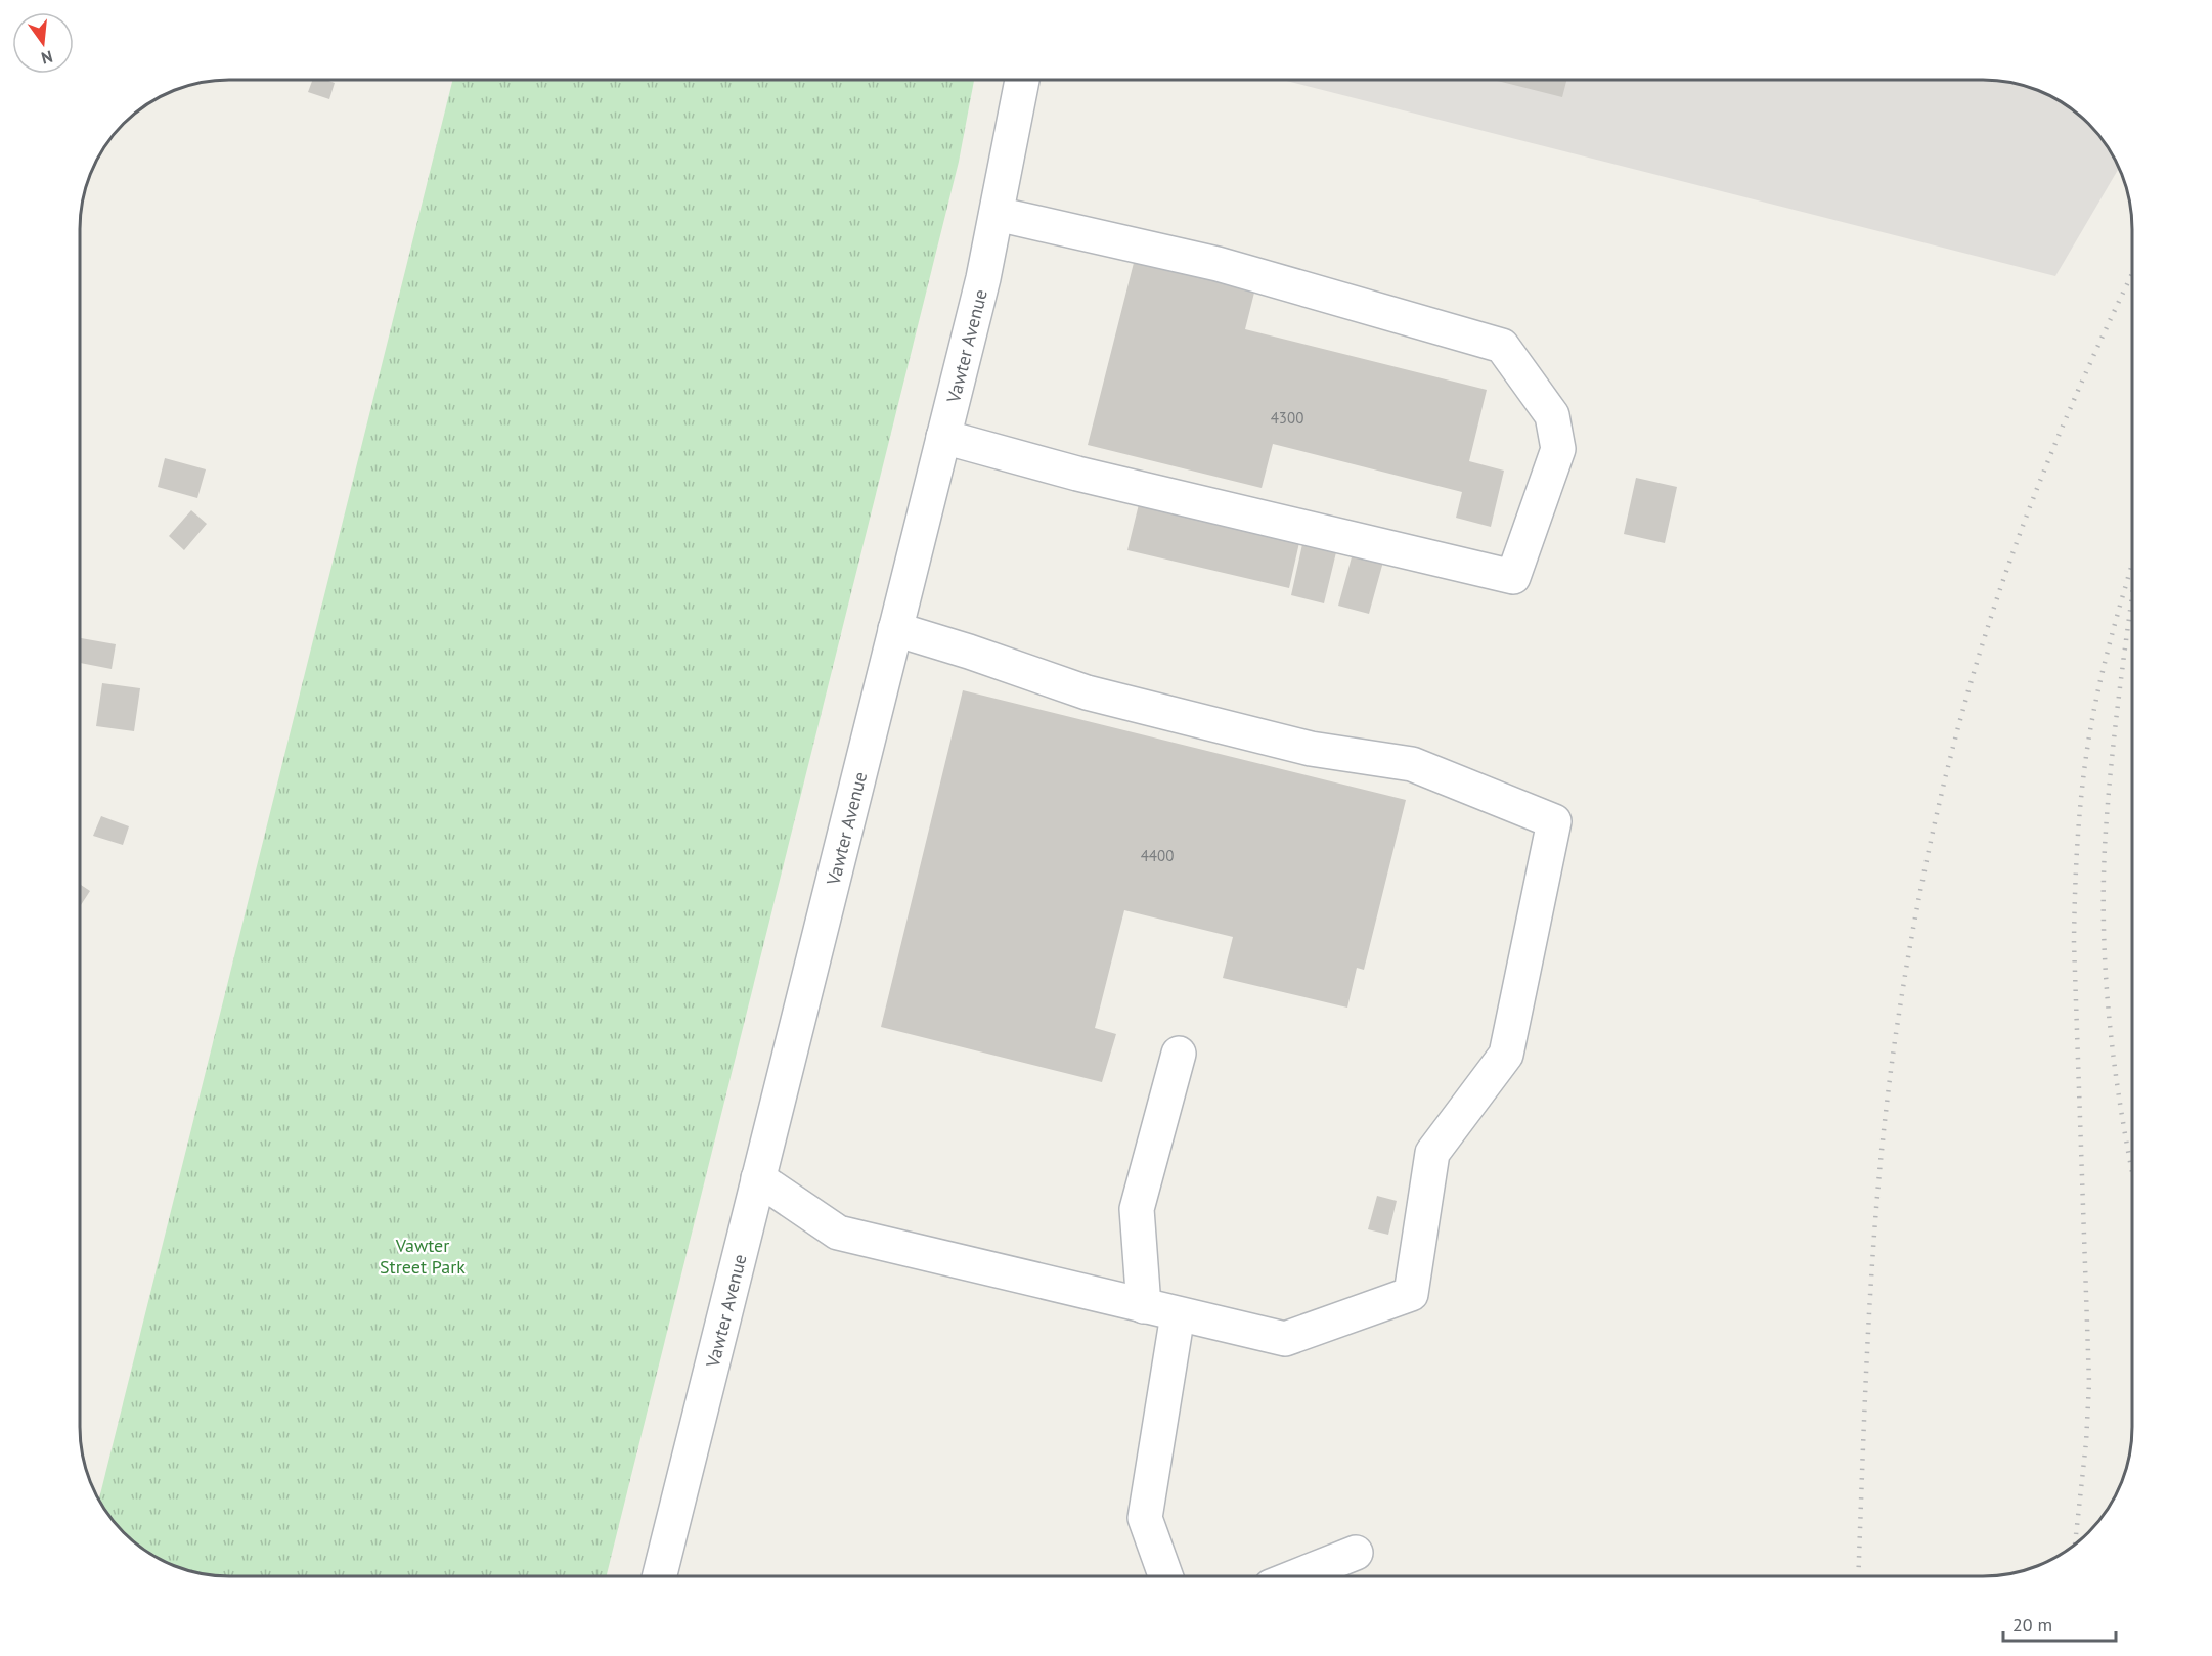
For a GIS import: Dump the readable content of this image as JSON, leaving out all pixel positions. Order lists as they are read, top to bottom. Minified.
{"streets":{"street":["Vawter Avenue"]},"parks":["Vawter Street Park"],"house_numbers":["4300","4400"],"scale_bar":"20 m","north":"bottom"}
